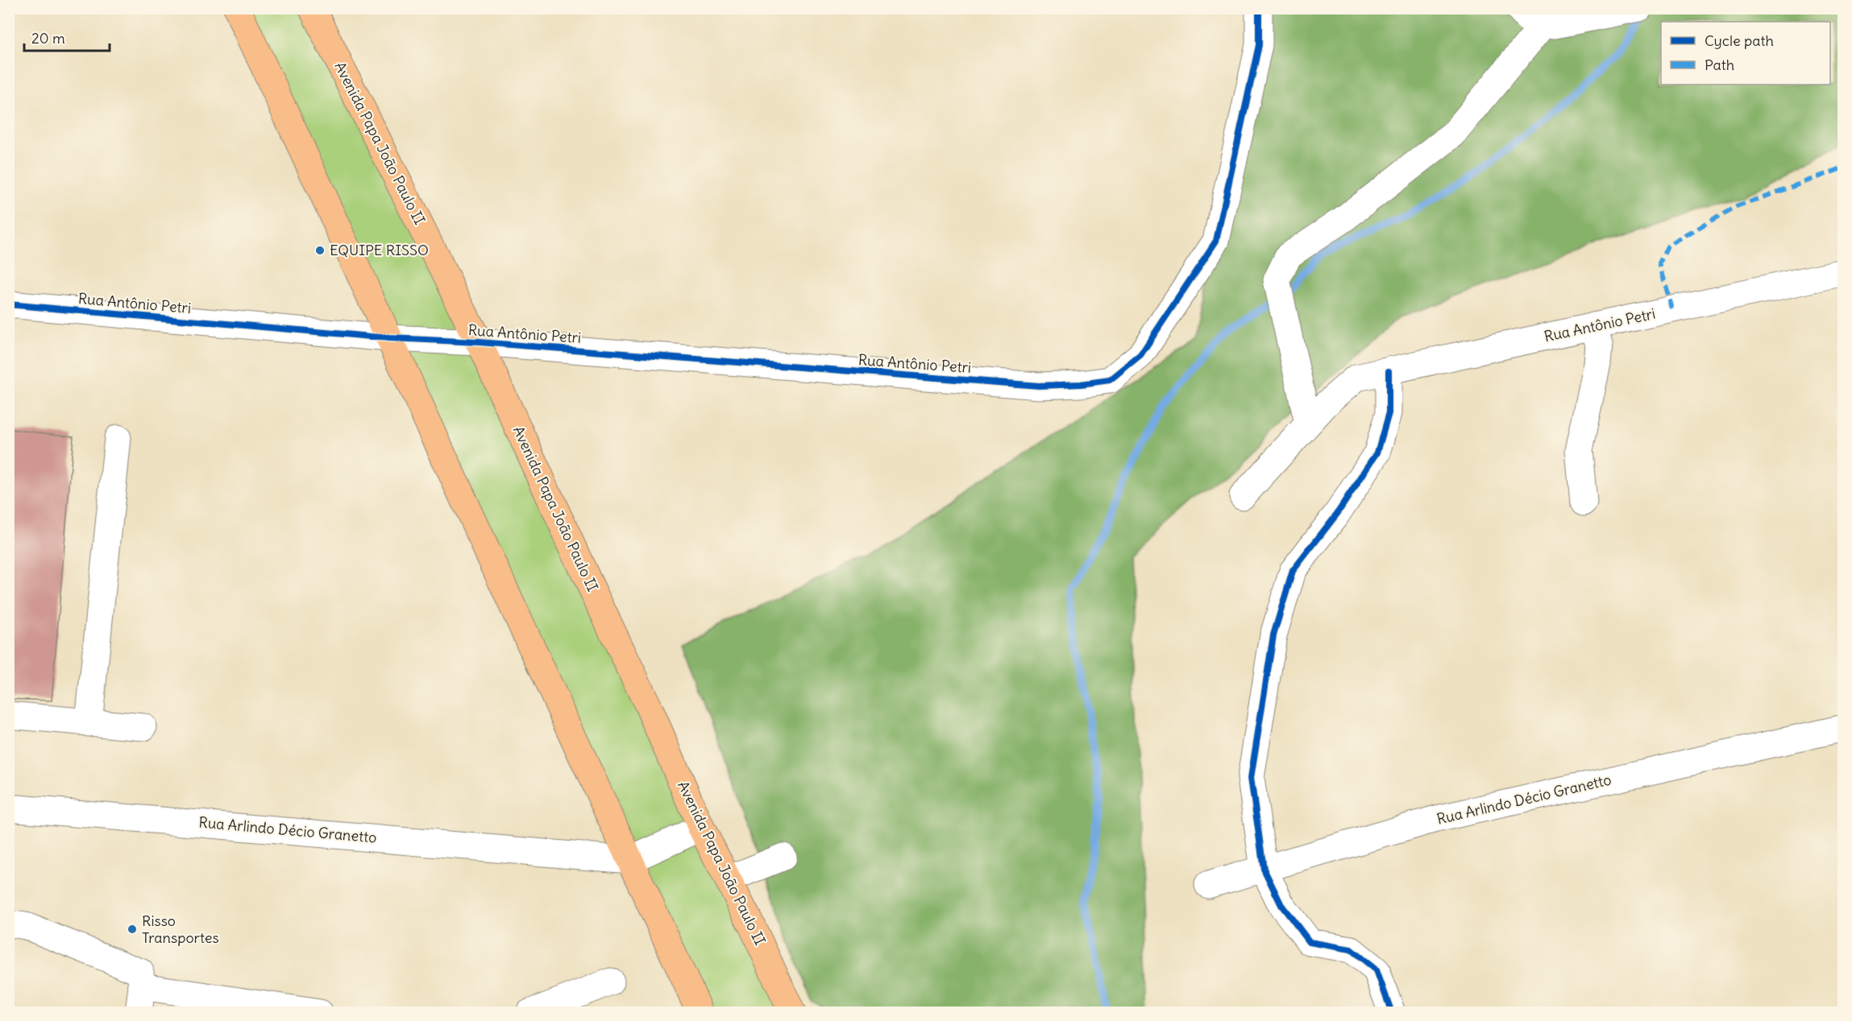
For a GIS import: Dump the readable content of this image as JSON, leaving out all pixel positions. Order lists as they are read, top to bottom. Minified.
{"streets":{"main road":["Avenida Papa João Paulo II"],"street":["Rua Antônio Petri","Rua Arlindo Décio Granetto"]},"crossings":[["Avenida Papa João Paulo II","Rua Antônio Petri"]],"places":["EQUIPE RISSO","Risso Transportes"],"legend":["Cycle path","Path"],"scale_bar":"20 m"}
